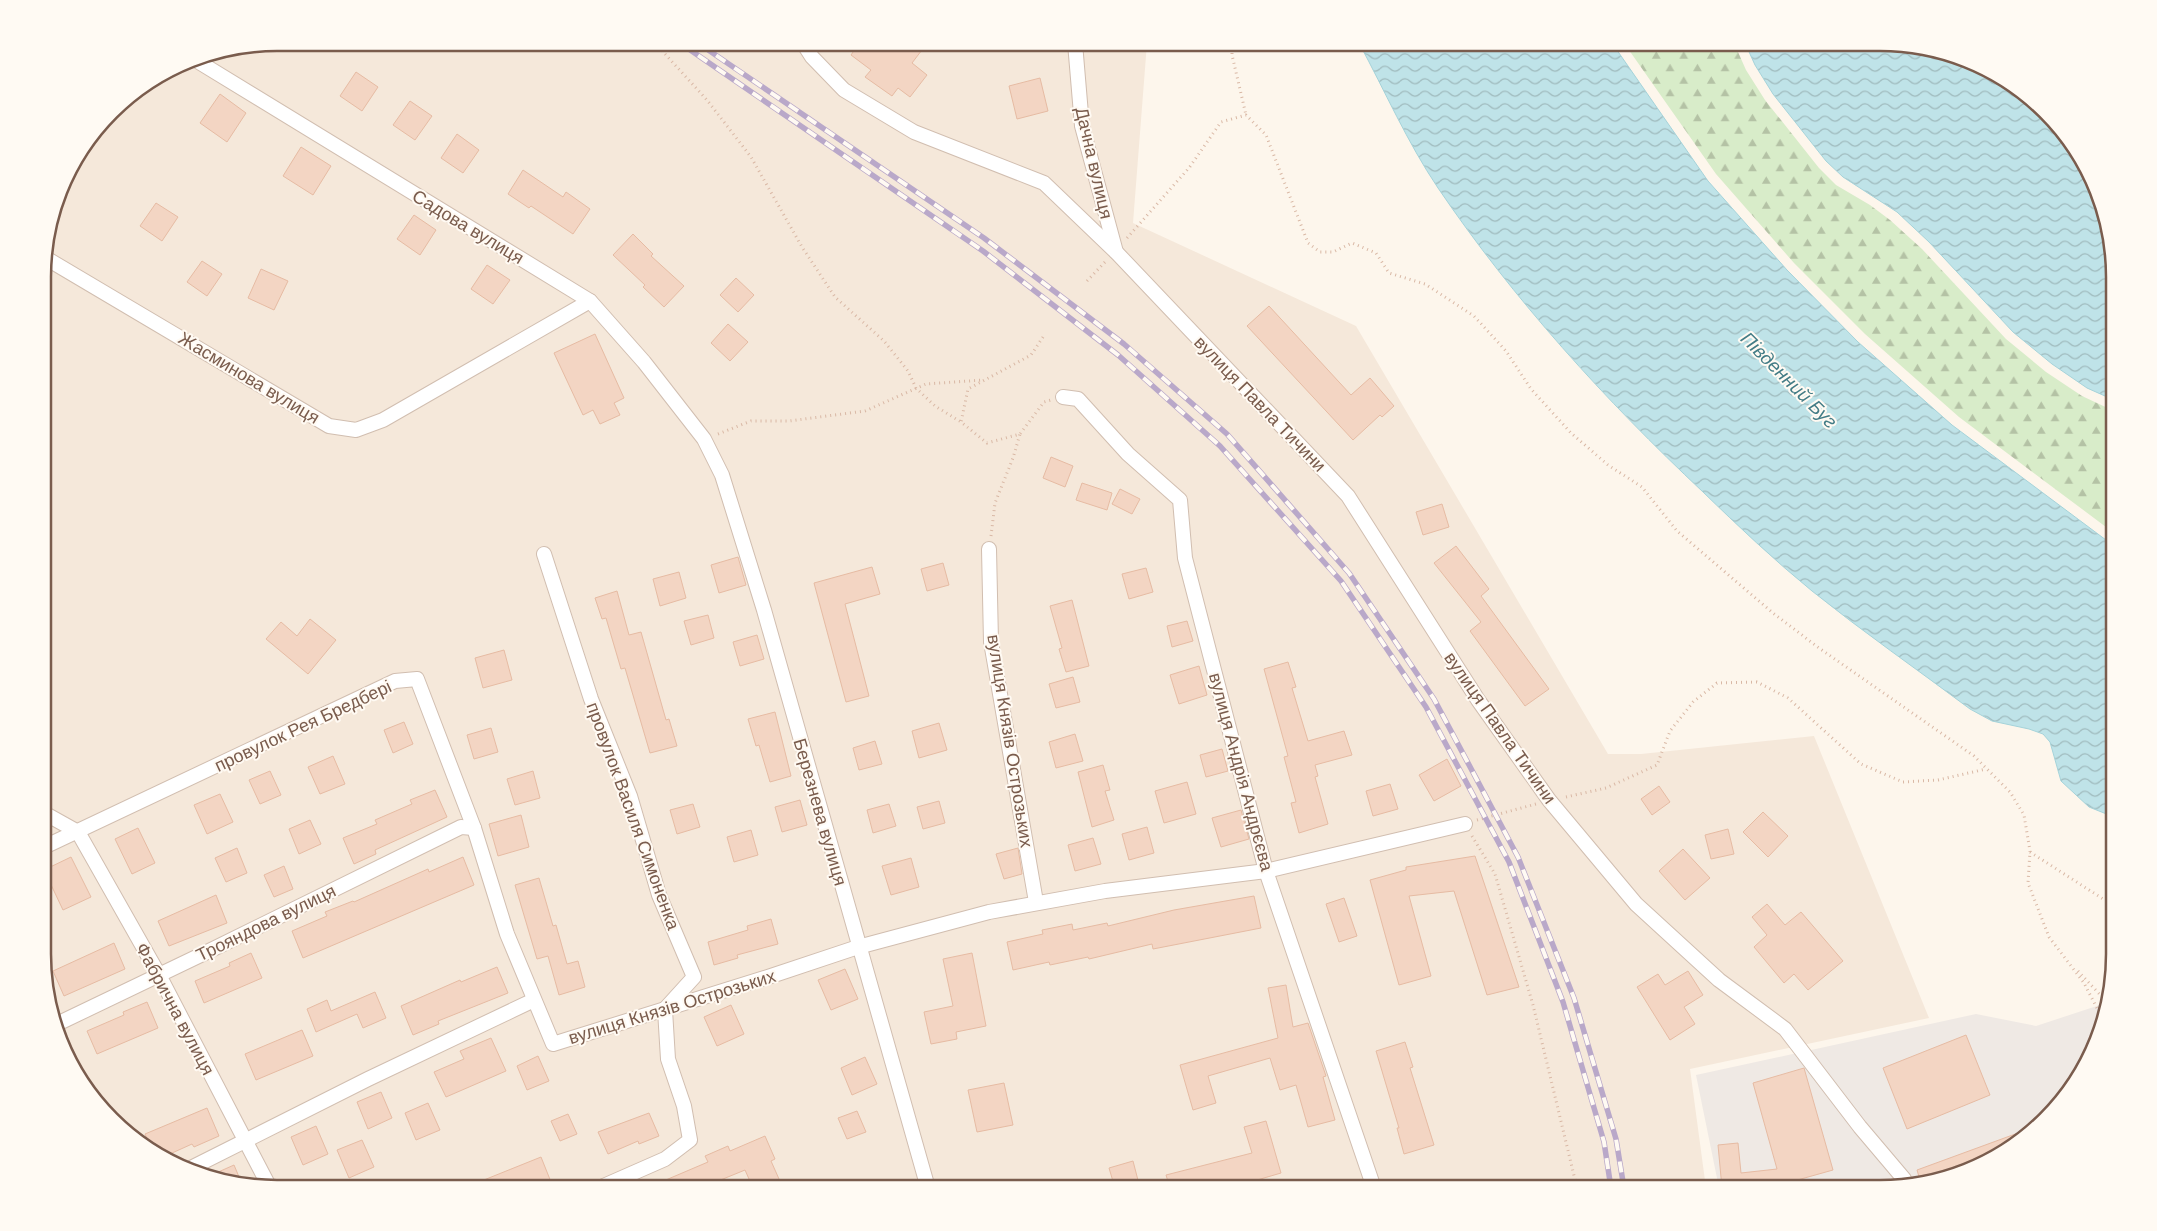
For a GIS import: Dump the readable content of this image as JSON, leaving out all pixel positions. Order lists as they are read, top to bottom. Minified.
{"streets":{"street":["Дачна вулиця","Садова вулиця","Жасминова вулиця","вулиця Павла Тичини","провулок Рея Бредбері","вулиця Князів Острозьких","вулиця Андрія Андрєєва","Березнева вулиця","провулок Василя Симоненка","Трояндова вулиця","Фабрична вулиця"]},"crossings":[["Дачна вулиця","вулиця Павла Тичини"],["Садова вулиця","Жасминова вулиця"],["Садова вулиця","Березнева вулиця"],["провулок Рея Бредбері","вулиця Князів Острозьких"],["провулок Рея Бредбері","Трояндова вулиця"],["провулок Рея Бредбері","Фабрична вулиця"],["вулиця Князів Острозьких","вулиця Андрія Андрєєва"],["вулиця Князів Острозьких","Березнева вулиця"],["вулиця Князів Острозьких","провулок Василя Симоненка"],["Трояндова вулиця","Фабрична вулиця"]],"water":["Південний Буг"]}
